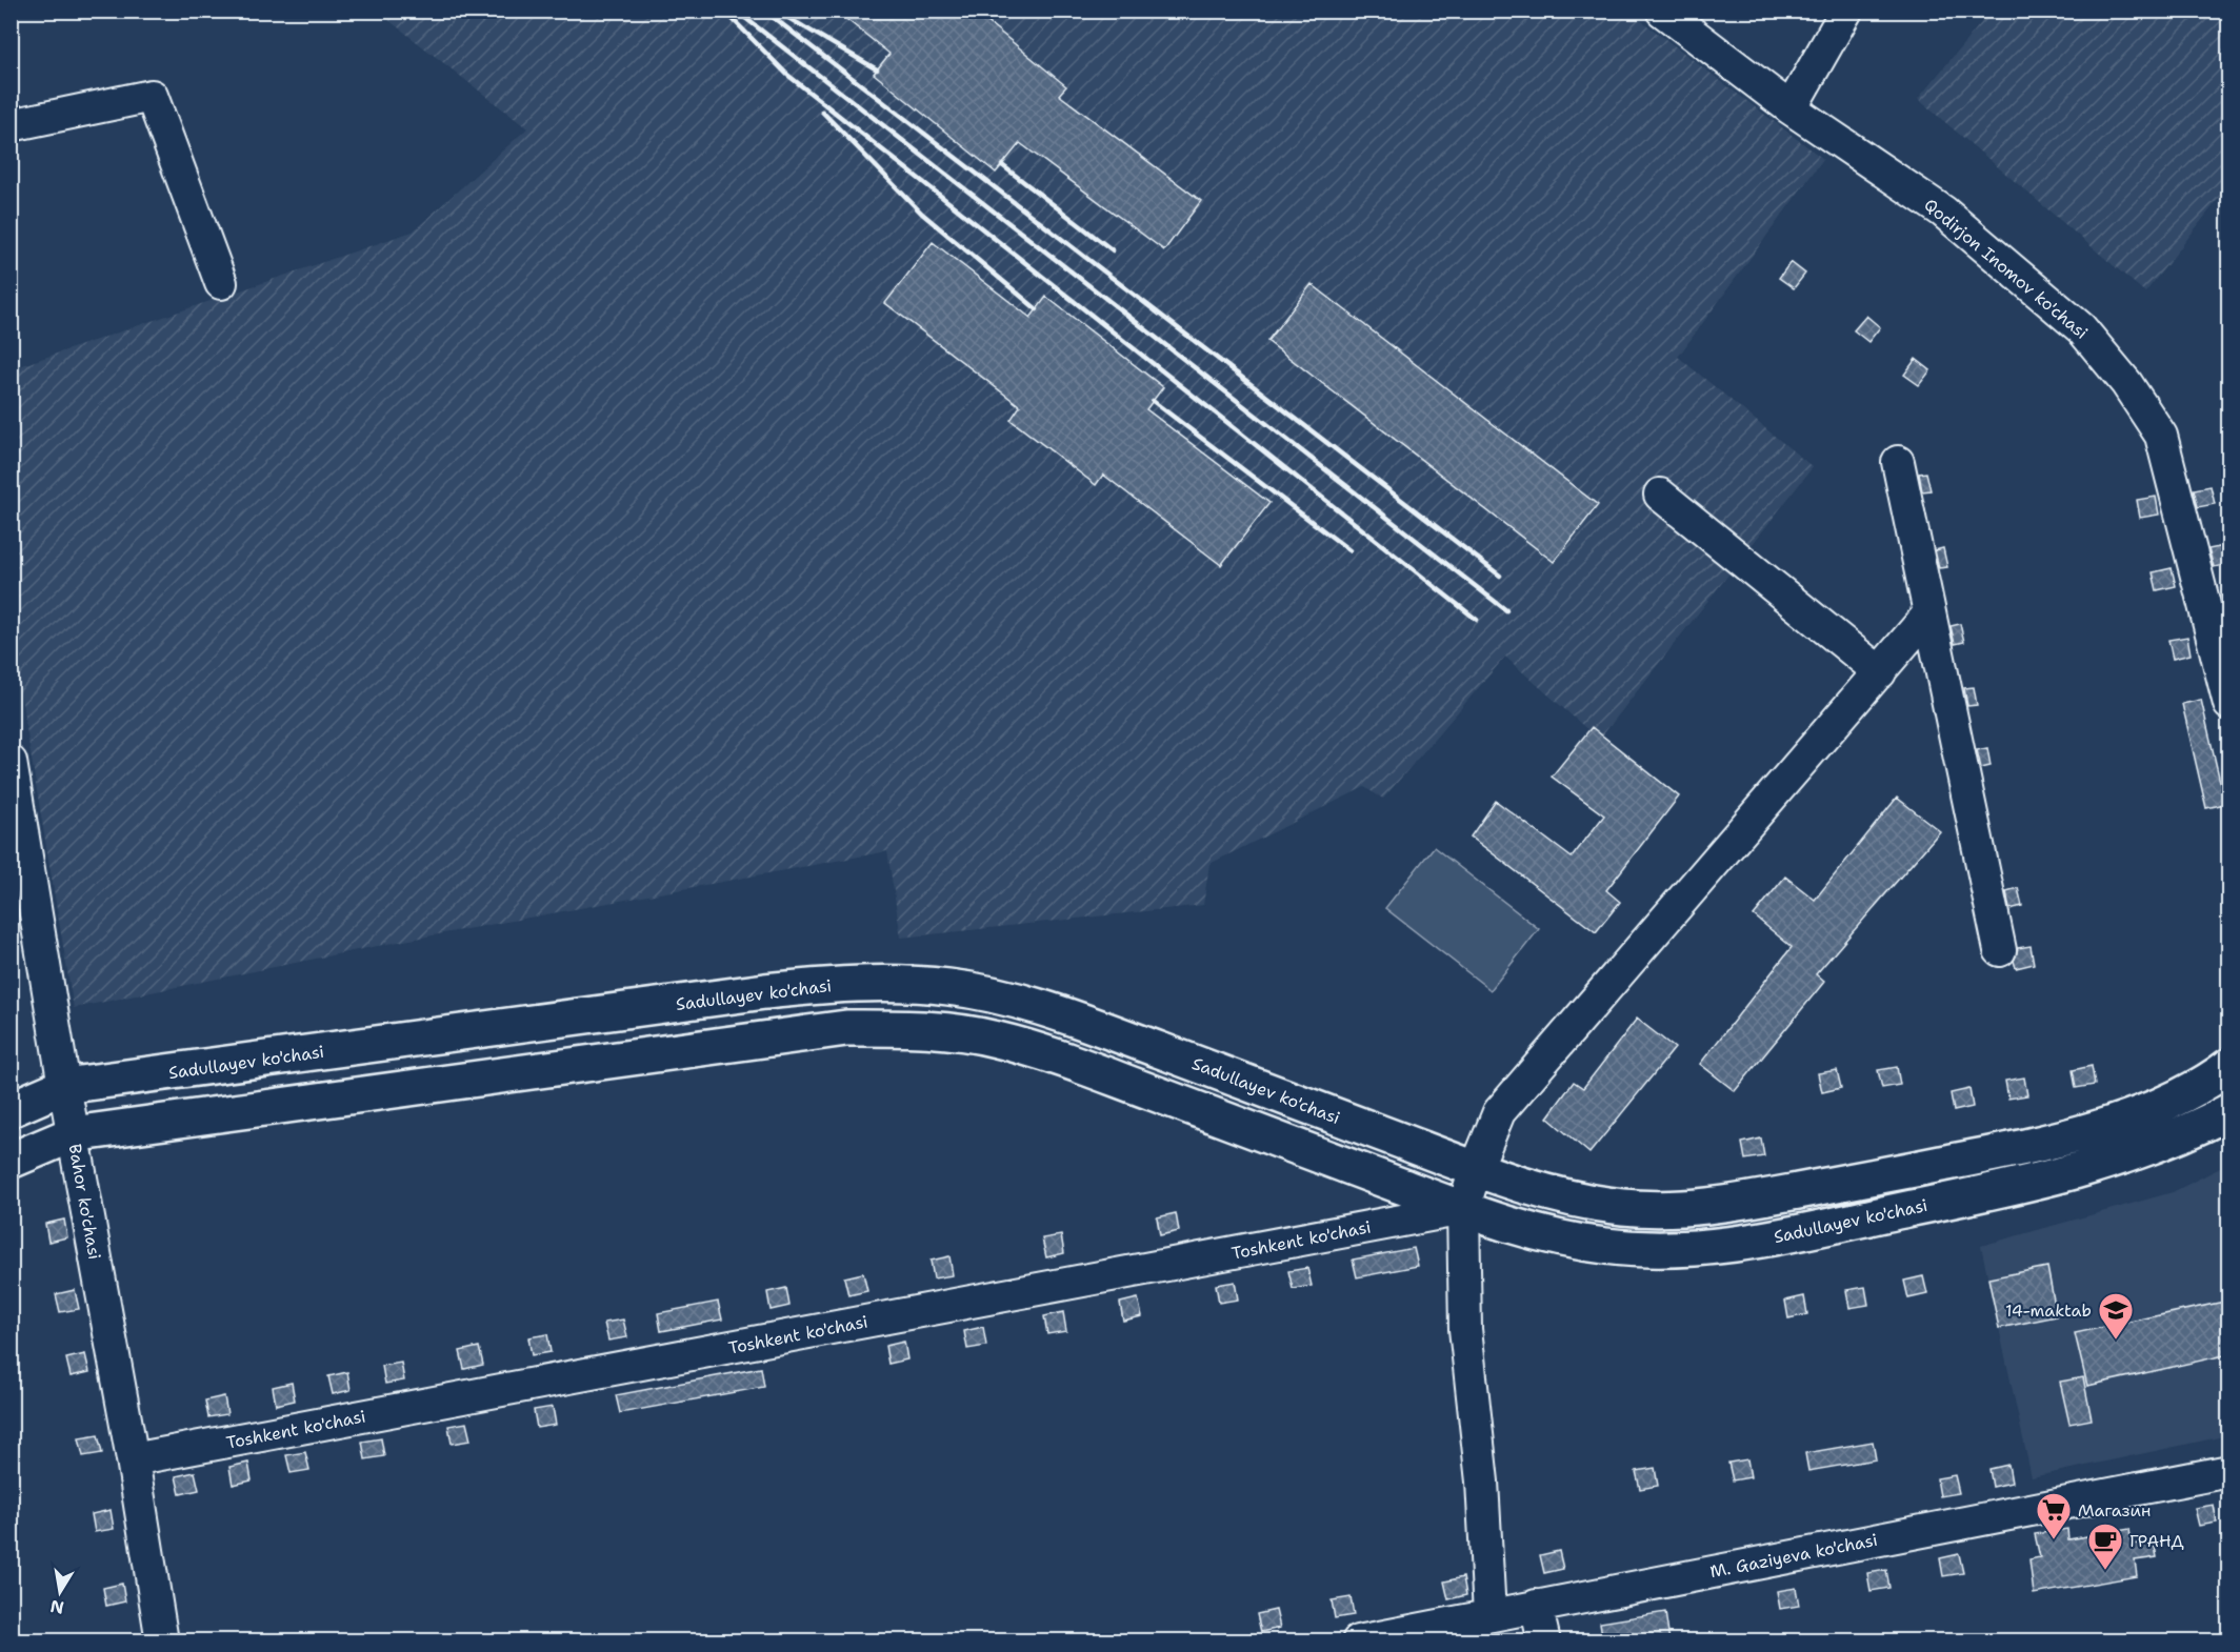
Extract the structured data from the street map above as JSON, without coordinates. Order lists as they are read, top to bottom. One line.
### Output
{"streets":{"main road":["Sadullayev ko'chasi"],"street":["Qodirjon Inomov ko'chasi","Bahor ko'chasi","Toshkent ko'chasi","M. Gaziyeva ko'chasi"]},"crossings":[["Sadullayev ko'chasi","Bahor ko'chasi"],["Sadullayev ko'chasi","Toshkent ko'chasi"],["Bahor ko'chasi","Toshkent ko'chasi"]],"places":{"school or university":["14-maktab"],"supermarket":["Магазин"],"cafe":["ГРАНД"]},"north":"bottom"}
